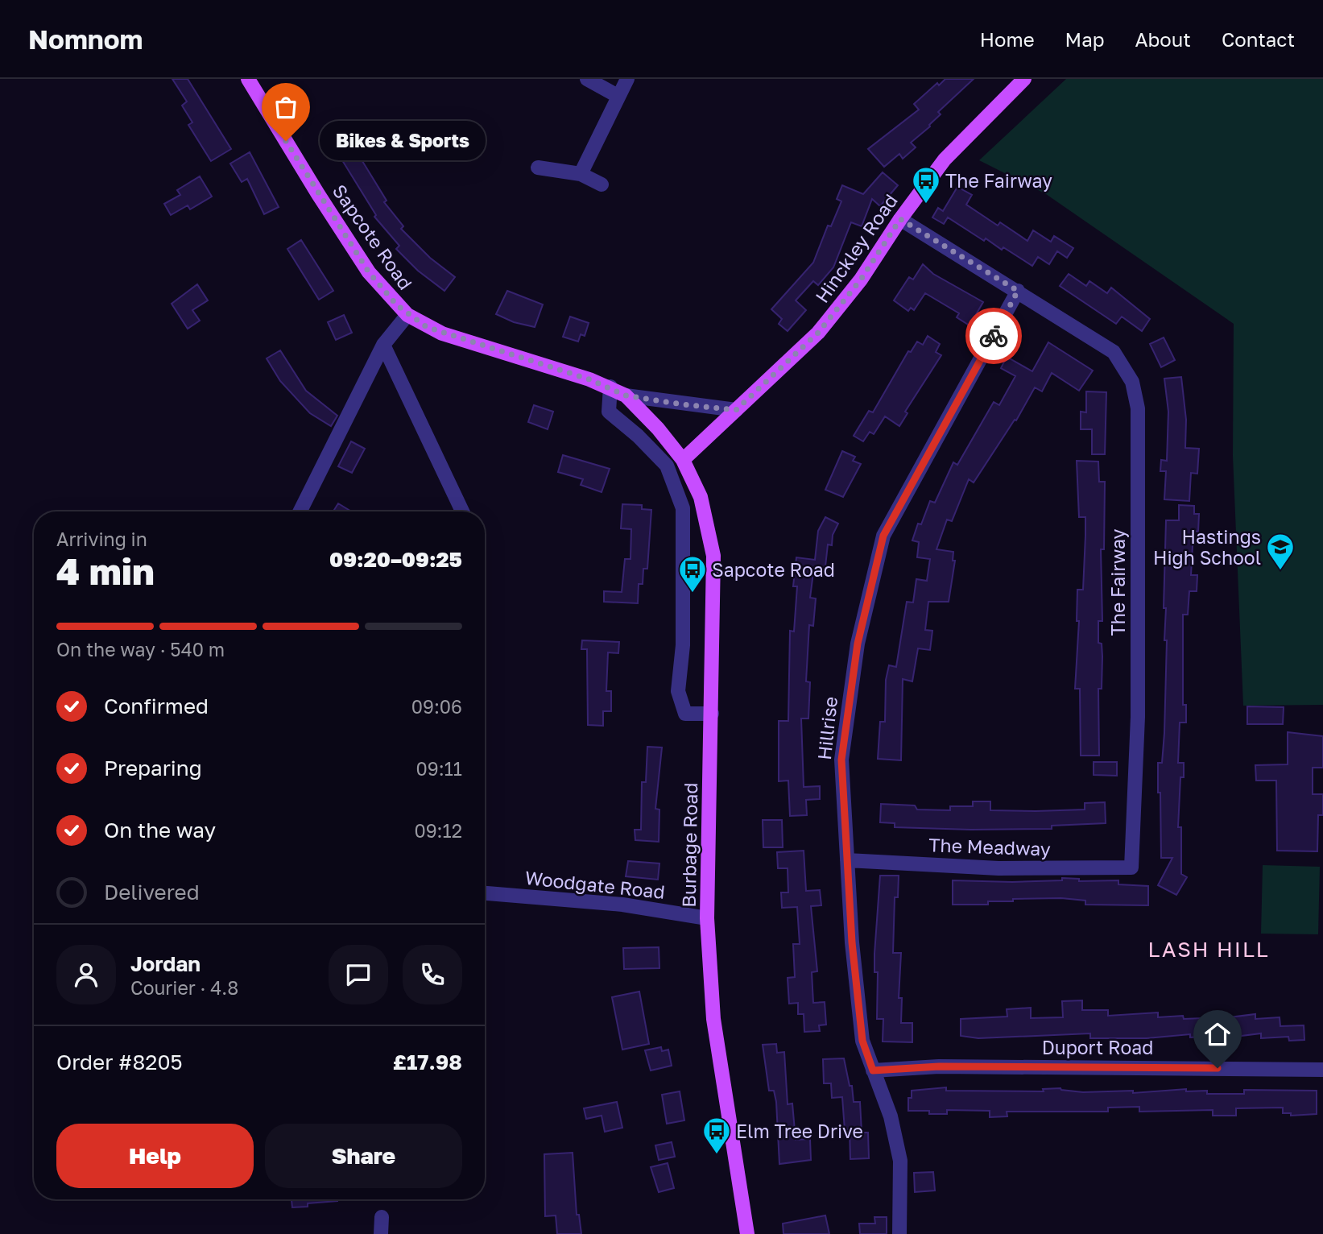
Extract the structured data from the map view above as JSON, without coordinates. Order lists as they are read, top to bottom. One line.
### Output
{"streets":{"main road":["Sapcote Road","Hinckley Road","Burbage Road"],"street":["The Fairway","Hillrise","The Meadway","Woodgate Road","Duport Road"]},"crossings":[["Sapcote Road","Hinckley Road"],["Sapcote Road","Burbage Road"],["Hinckley Road","The Fairway"],["Hinckley Road","Burbage Road"],["The Fairway","Hillrise"],["The Fairway","The Meadway"],["Hillrise","The Meadway"],["Hillrise","Duport Road"],["Burbage Road","Woodgate Road"]],"districts":["LASH HILL"],"places":{"other":["Bikes & Sports"],"bus stop":["The Fairway","Sapcote Road","Elm Tree Drive"],"school or university":["Hastings High School"]},"page":{"header":"Nomnom","nav":["Home","Map","About","Contact"],"bubble":"Bikes & Sports","heading":["4 min","Arriving in","09:20–09:25"],"panel":["Jordan","Courier · 4.8","Order #8205","£17.98"],"bar":"On the way · 540 m","list":[["Confirmed","09:06"],["Preparing","09:11"],["On the way","09:12"],"Delivered"],"buttons":["Help","Share"]}}
